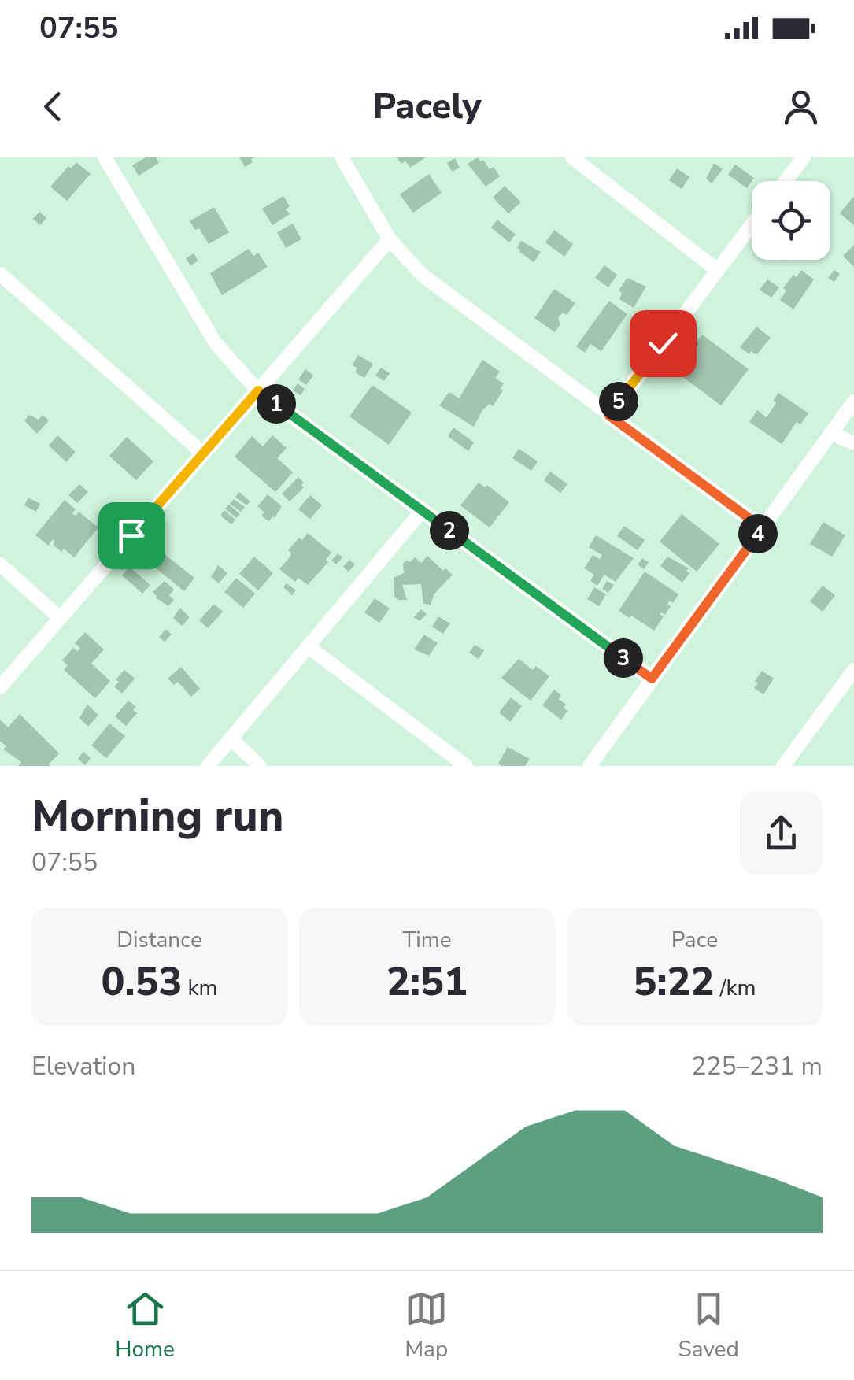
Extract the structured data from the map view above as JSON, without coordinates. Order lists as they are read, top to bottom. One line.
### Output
{"page":{"status":"07:55","header":"Pacely","pins":["5","1","2","4","3"],"heading":["Morning run","07:55"],"stats":[["Distance","0.53 km"],["Time","2:51"],["Pace","5:22 /km"]],"chart":["Elevation","225–231 m"],"tabs":["Home","Map","Saved"]}}
